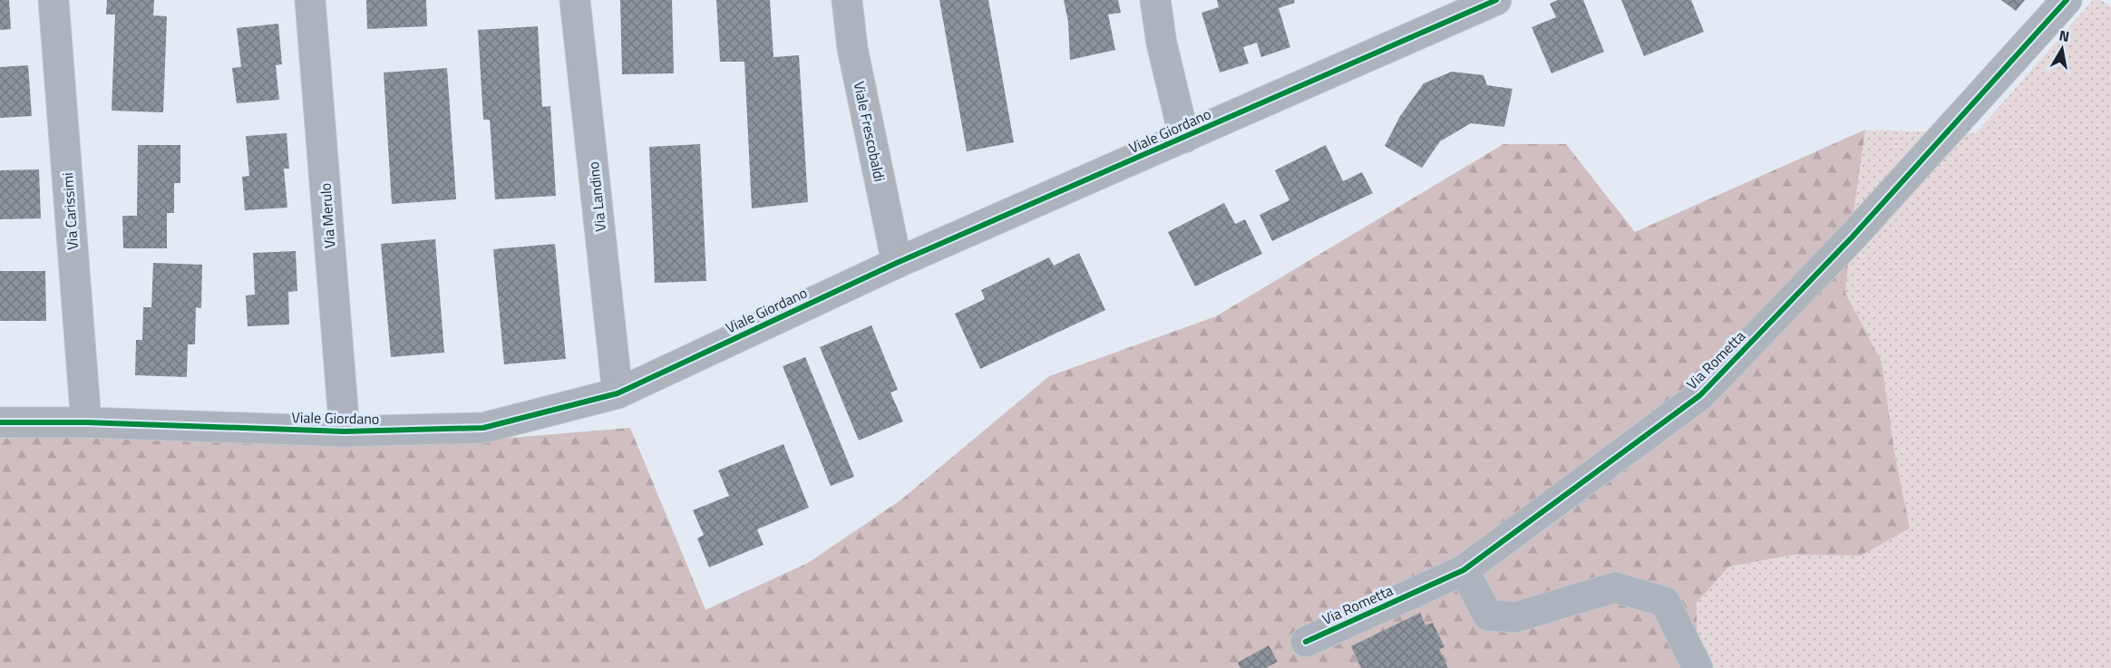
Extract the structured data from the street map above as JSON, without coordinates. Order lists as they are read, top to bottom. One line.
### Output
{"streets":{"street":["Viale Giordano","Viale Frescobaldi","Via Landino","Via Carissimi","Via Merulo","Via Rometta"]},"crossings":[["Viale Giordano","Viale Frescobaldi"],["Viale Giordano","Via Landino"],["Viale Giordano","Via Carissimi"],["Viale Giordano","Via Merulo"]],"north":"top"}
